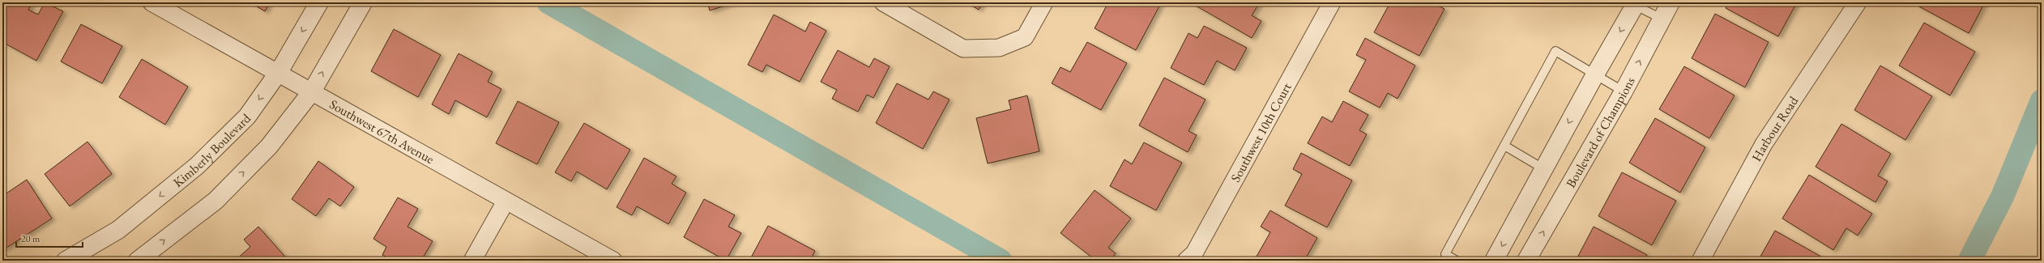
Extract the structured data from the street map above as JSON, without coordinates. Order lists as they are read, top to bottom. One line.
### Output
{"streets":{"street":["Harbour Road","Southwest 67th Avenue","Southwest 10th Court","Boulevard of Champions","Kimberly Boulevard"]},"crossings":[["Southwest 67th Avenue","Kimberly Boulevard"]],"scale_bar":"20 m"}
